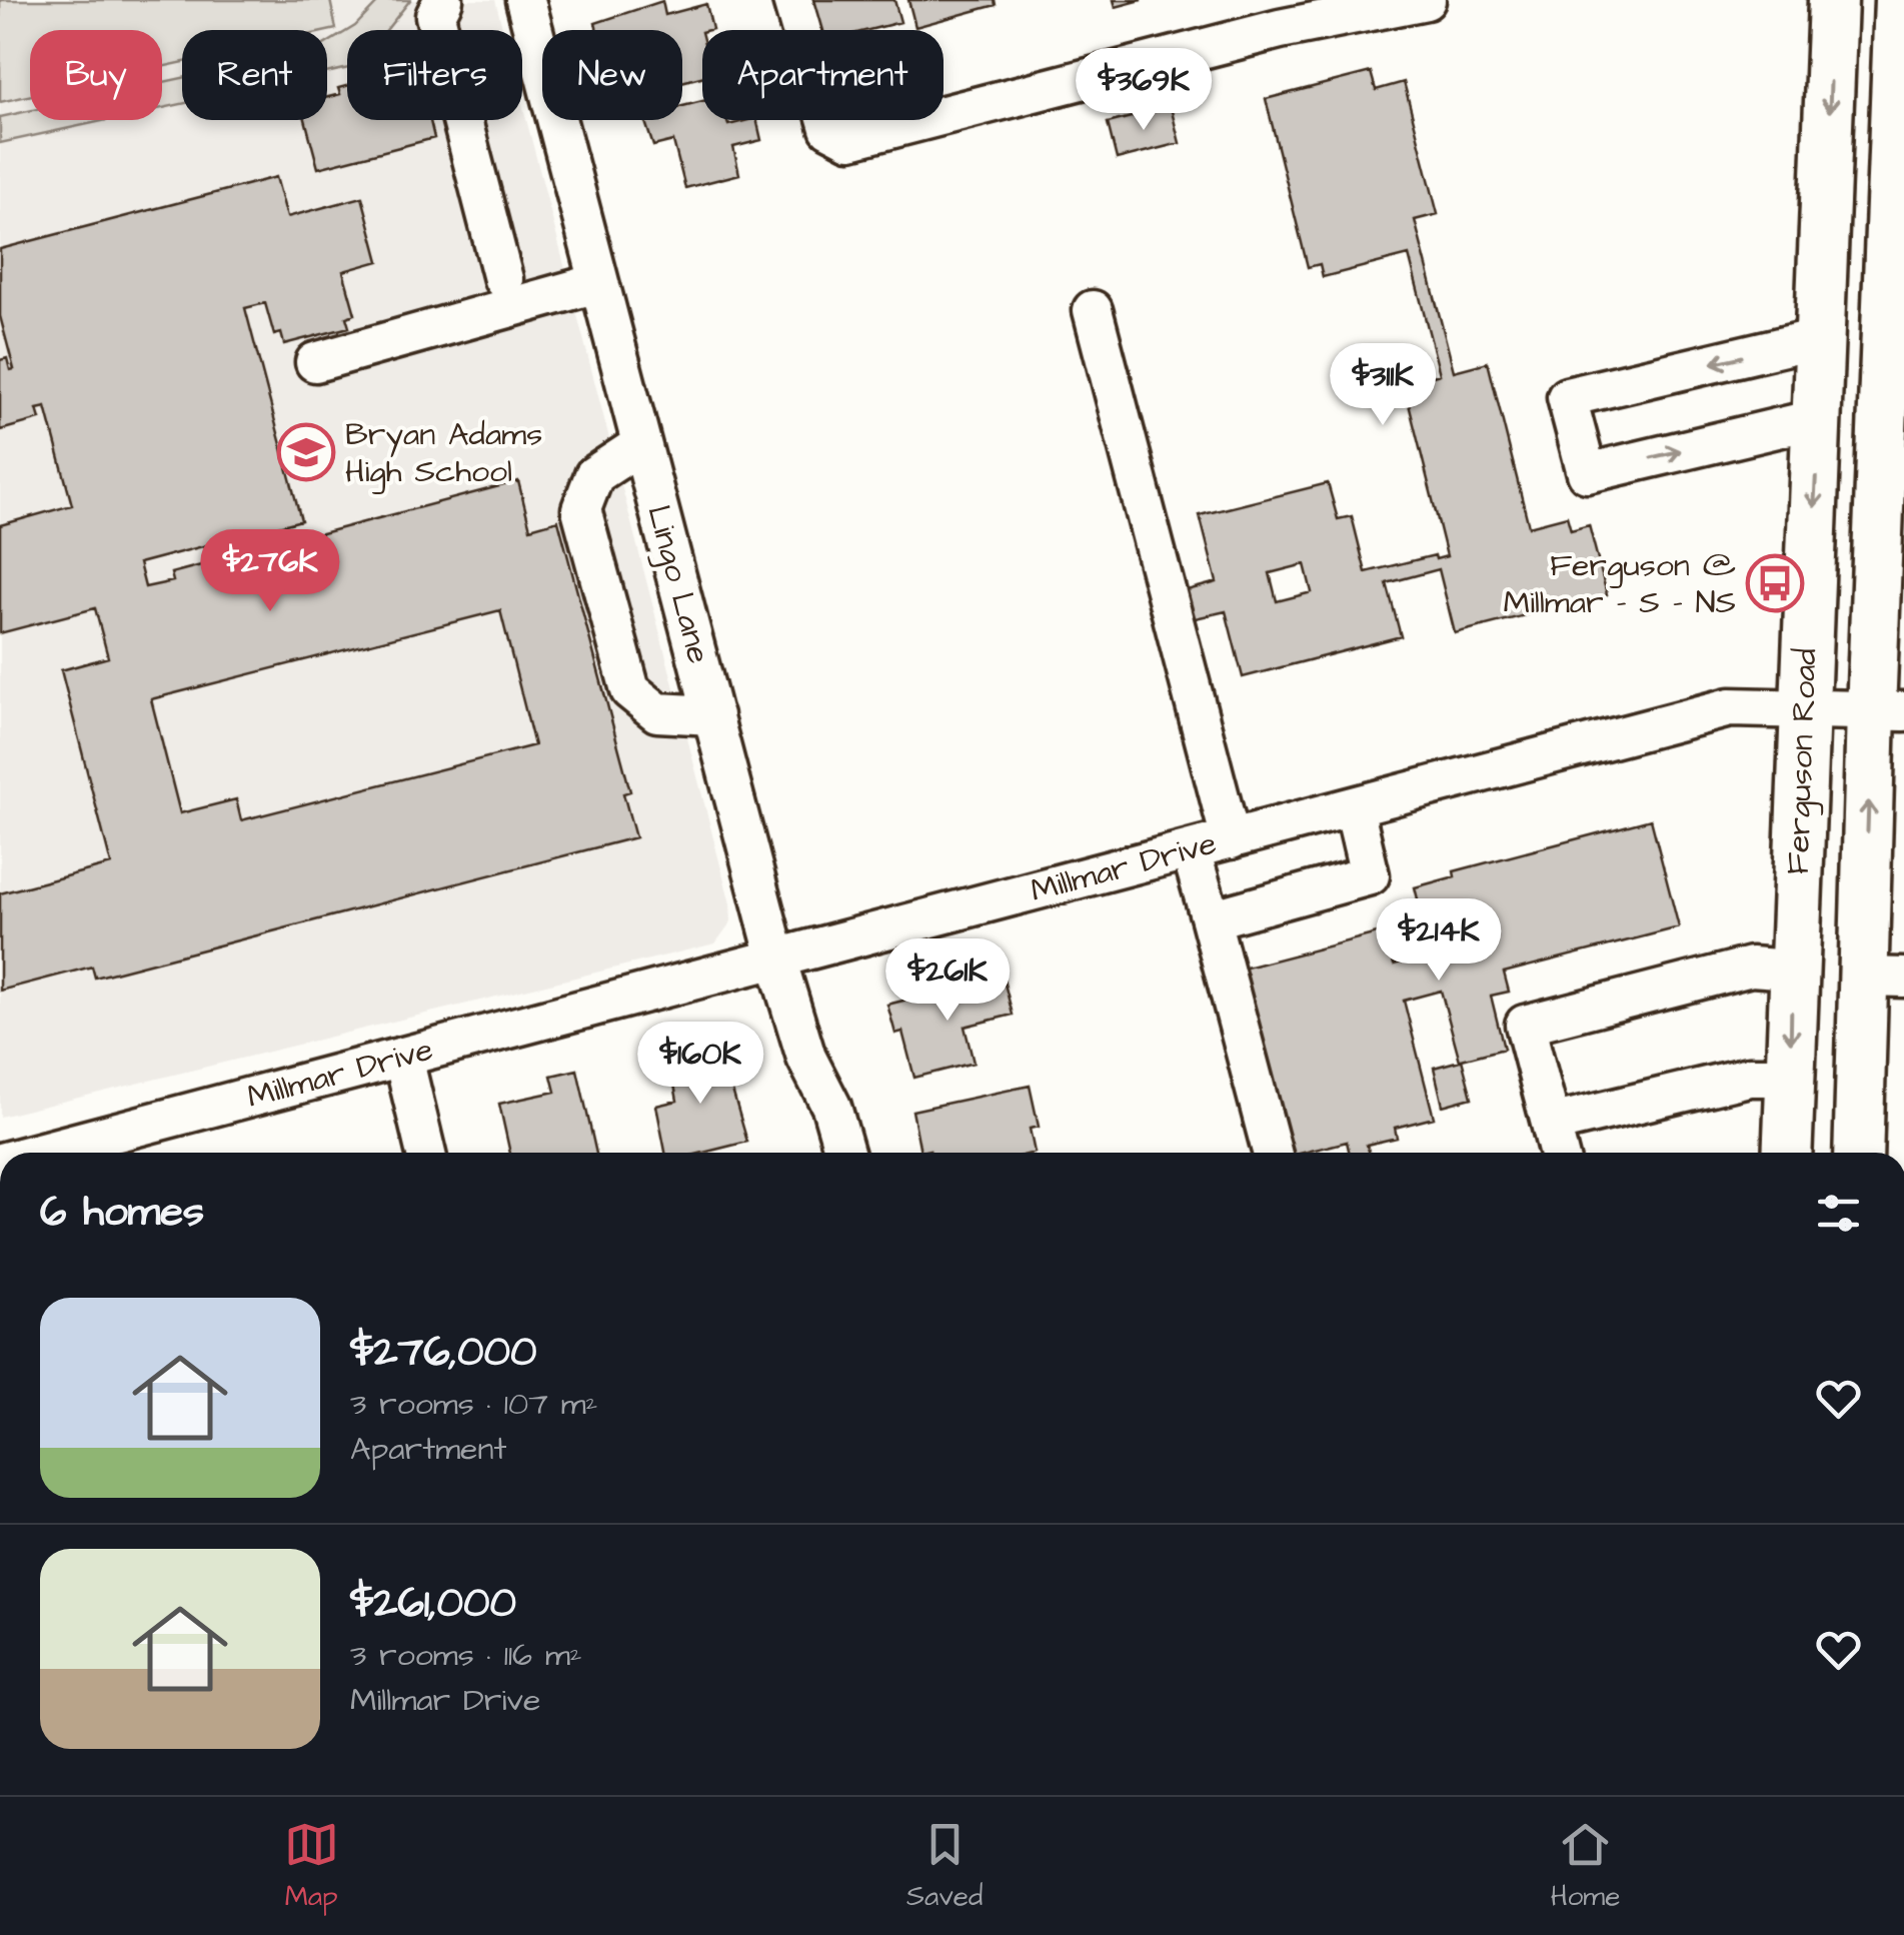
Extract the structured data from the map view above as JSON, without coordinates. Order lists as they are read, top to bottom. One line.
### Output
{"streets":{"main road":["Ferguson Road"],"street":["Lingo Lane","Millmar Drive"]},"crossings":[["Lingo Lane","Millmar Drive"],["Ferguson Road","Millmar Drive"]],"places":{"school or university":["Bryan Adams High School"],"bus stop":["Ferguson @ Millmar - S - NS"]},"page":{"chip":["Buy","Rent","Filters","New","Apartment"],"price":["$369K","$311K","$276K","$214K","$261K","$160K"],"heading":"6 homes","list":[{"name":"$276,000","note":"3 rooms · 107 m² · Apartment"},{"name":"$261,000","note":"3 rooms · 116 m² · Millmar Drive"}],"tabs":["Map","Saved","Home"]}}
